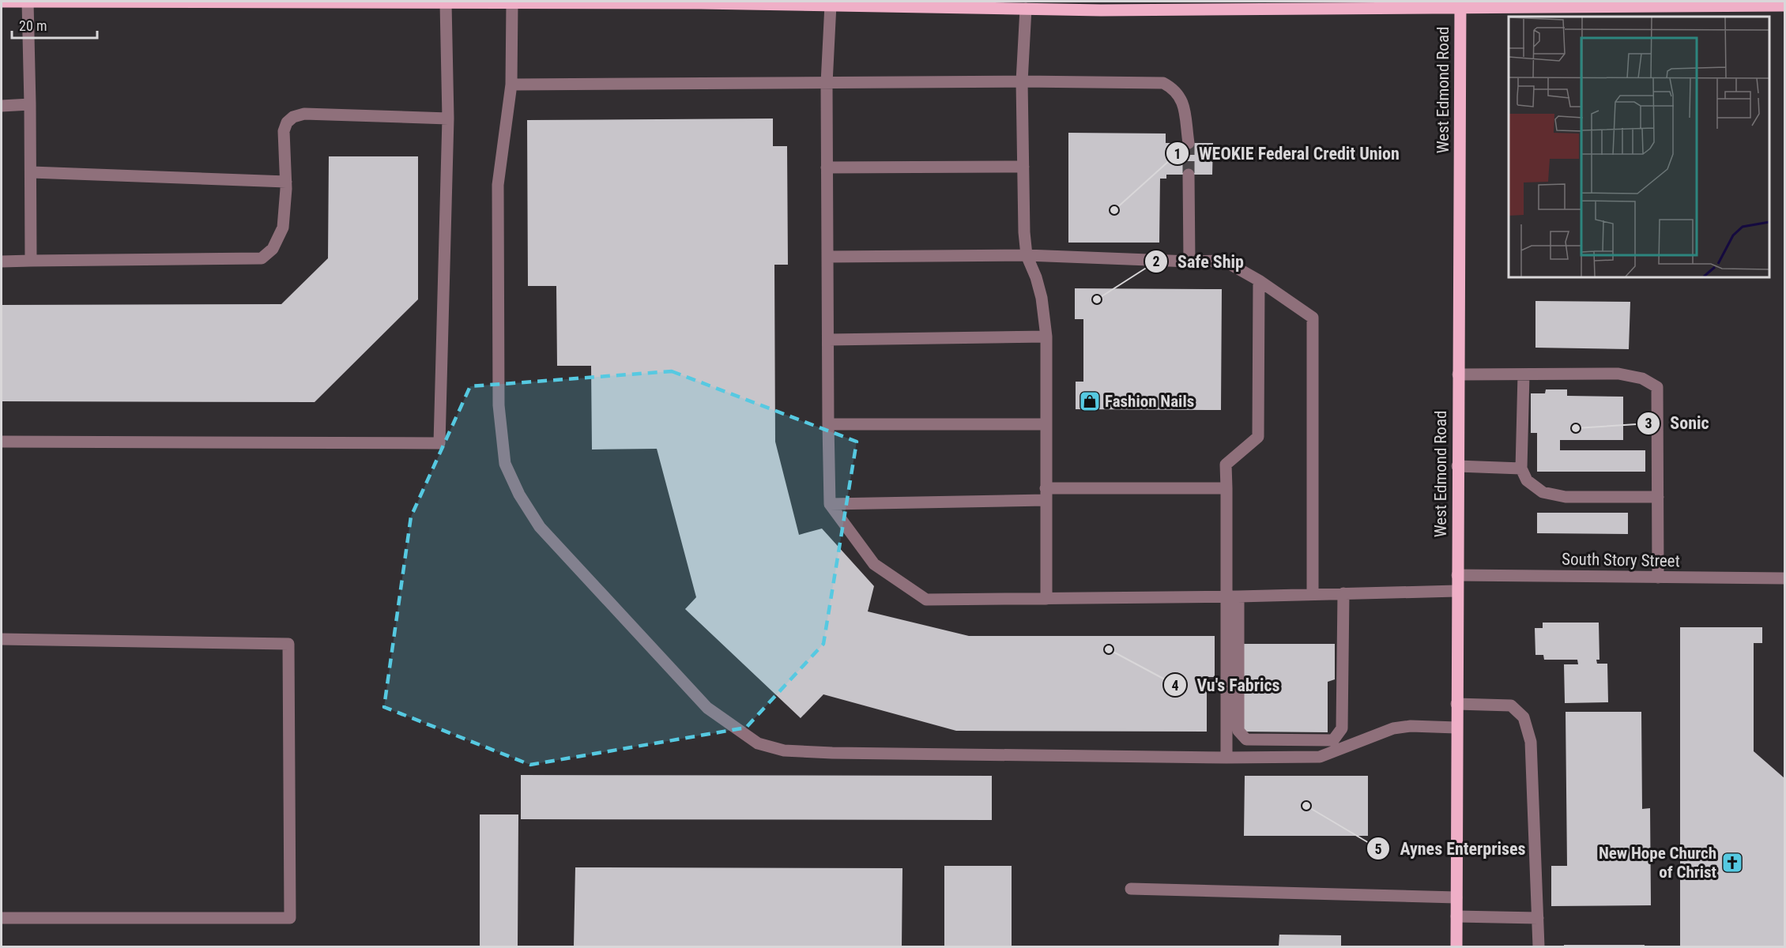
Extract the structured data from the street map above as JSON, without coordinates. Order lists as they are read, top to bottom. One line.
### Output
{"streets":{"main road":["West Edmond Road"],"street":["South Story Street"]},"crossings":[["West Edmond Road","South Story Street"]],"places":{"other":["WEOKIE Federal Credit Union","Safe Ship","Sonic","Vu's Fabrics","Aynes Enterprises"],"shop":["Fashion Nails"],"church":["New Hope Church of Christ"]},"scale_bar":"20 m"}
